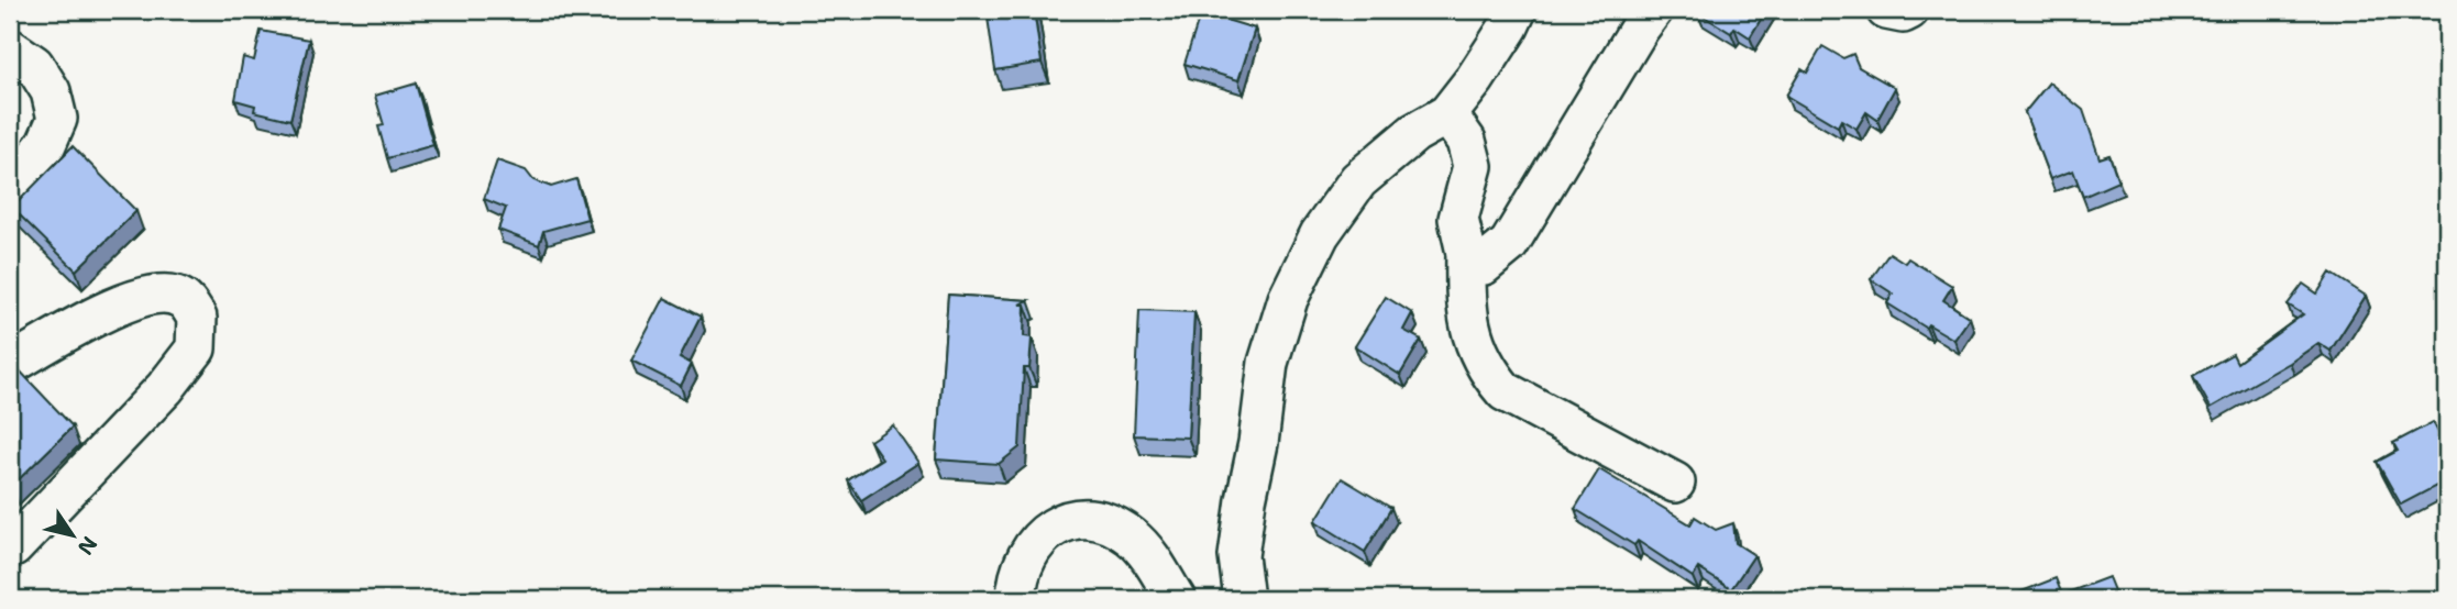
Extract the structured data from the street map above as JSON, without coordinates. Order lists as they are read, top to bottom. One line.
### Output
{"north":"bottom right"}
